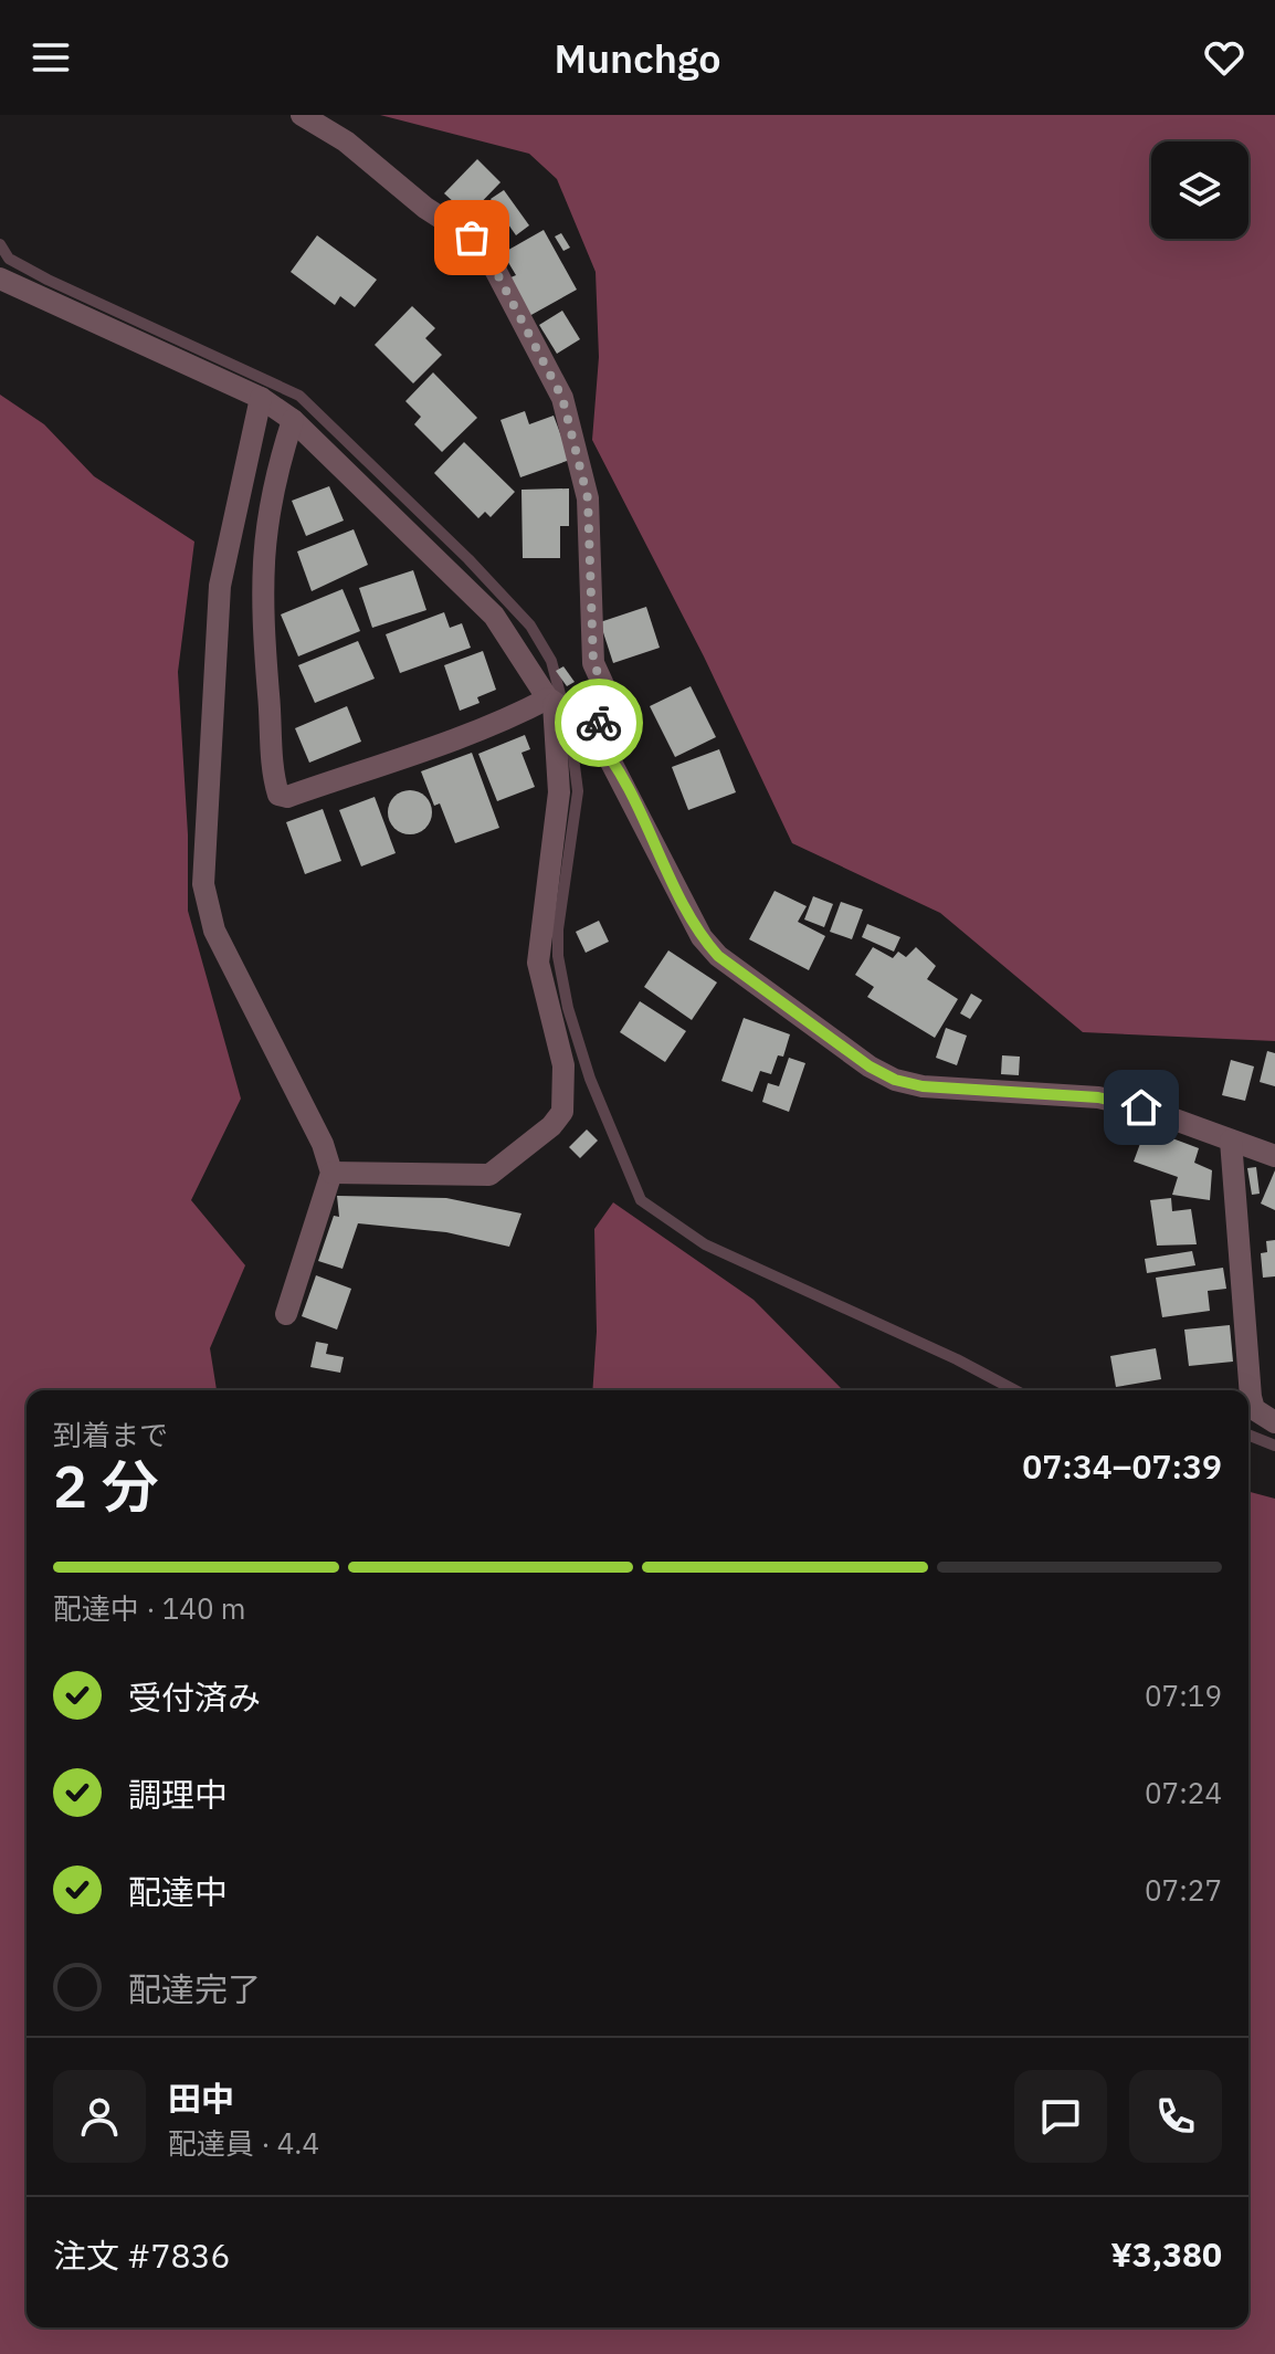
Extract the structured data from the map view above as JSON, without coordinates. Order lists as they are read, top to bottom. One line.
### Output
{"page":{"header":"Munchgo","heading":["2 分","到着まで","07:34–07:39"],"panel":["田中","配達員 · 4.4","注文 #7836","¥3,380"],"bar":"配達中 · 140 m","list":[["受付済み","07:19"],["調理中","07:24"],["配達中","07:27"],"配達完了"]}}
